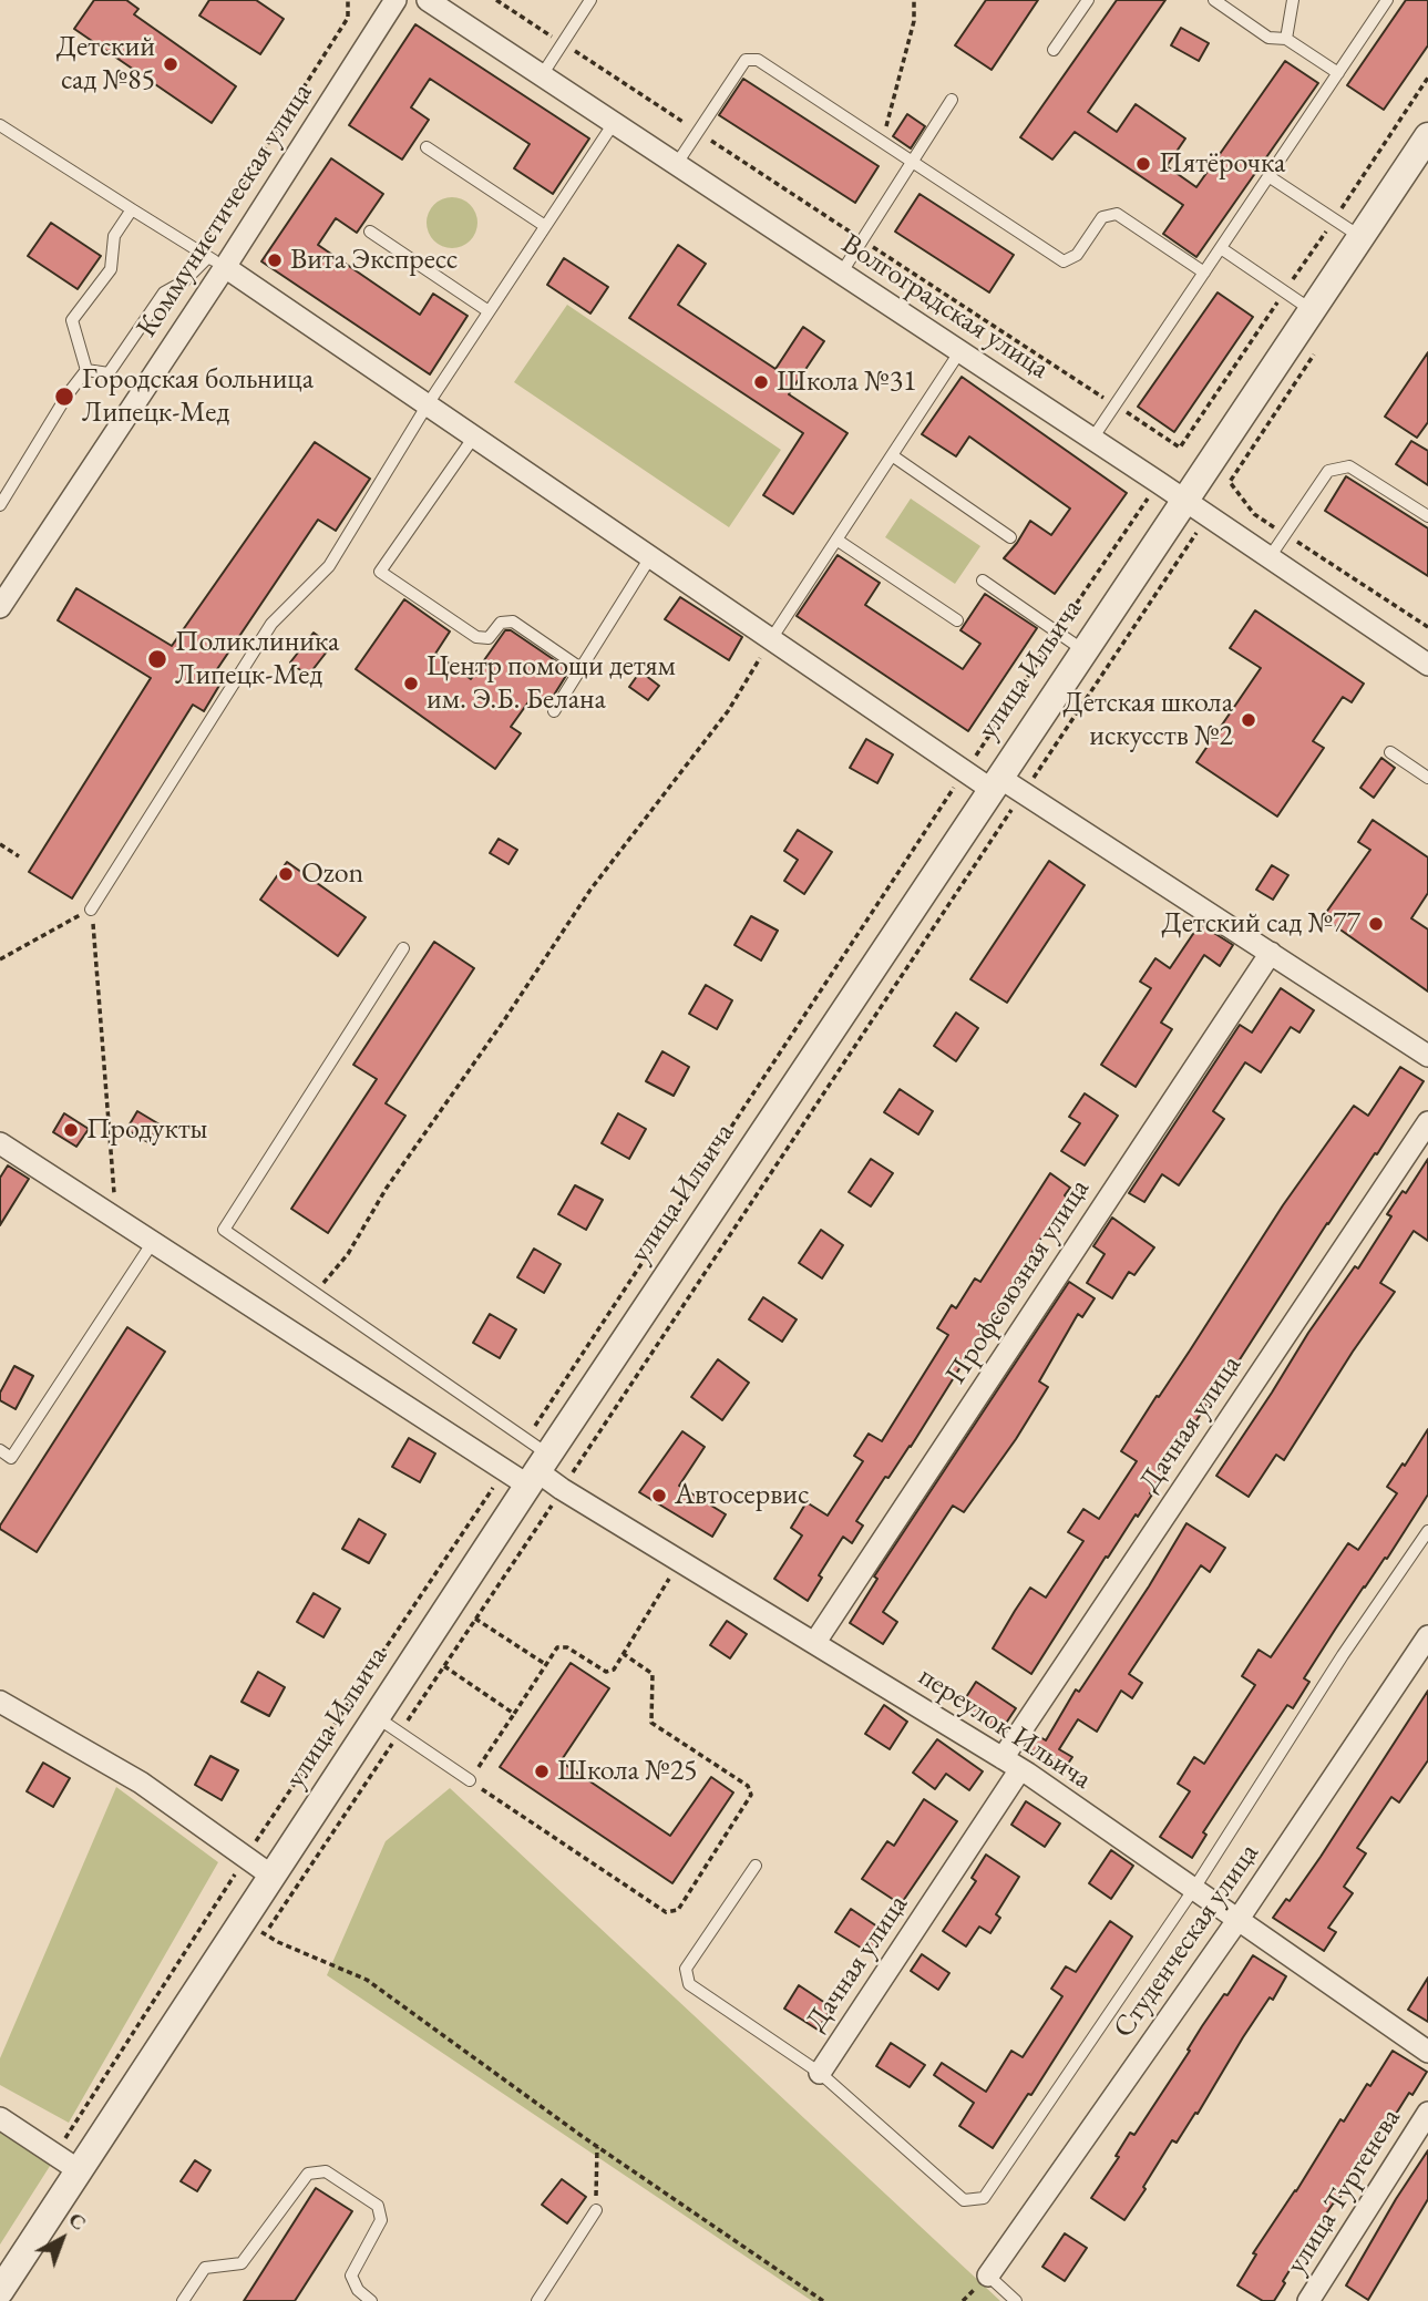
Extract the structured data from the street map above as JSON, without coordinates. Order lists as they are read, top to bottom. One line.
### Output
{"streets":{"street":["Коммунистическая улица","Волгоградская улица","улица Ильича","Профсоюзная улица","Дачная улица","переулок Ильича","Студенческая улица","улица Тургенева"]},"crossings":[["Волгоградская улица","улица Ильича"],["улица Ильича","переулок Ильича"],["Профсоюзная улица","переулок Ильича"],["Дачная улица","переулок Ильича"],["переулок Ильича","Студенческая улица"]],"places":["Детский сад №85","Пятёрочка","Вита Экспресс","Школа №31","Городская больница Липецк-Мед","Поликлиника Липецк-Мед","Центр помощи детям им. Э.Б. Белана","Детская школа искусств №2","Ozon","Детский сад №77","Продукты","Автосервис","Школа №25"],"north":"top right"}
